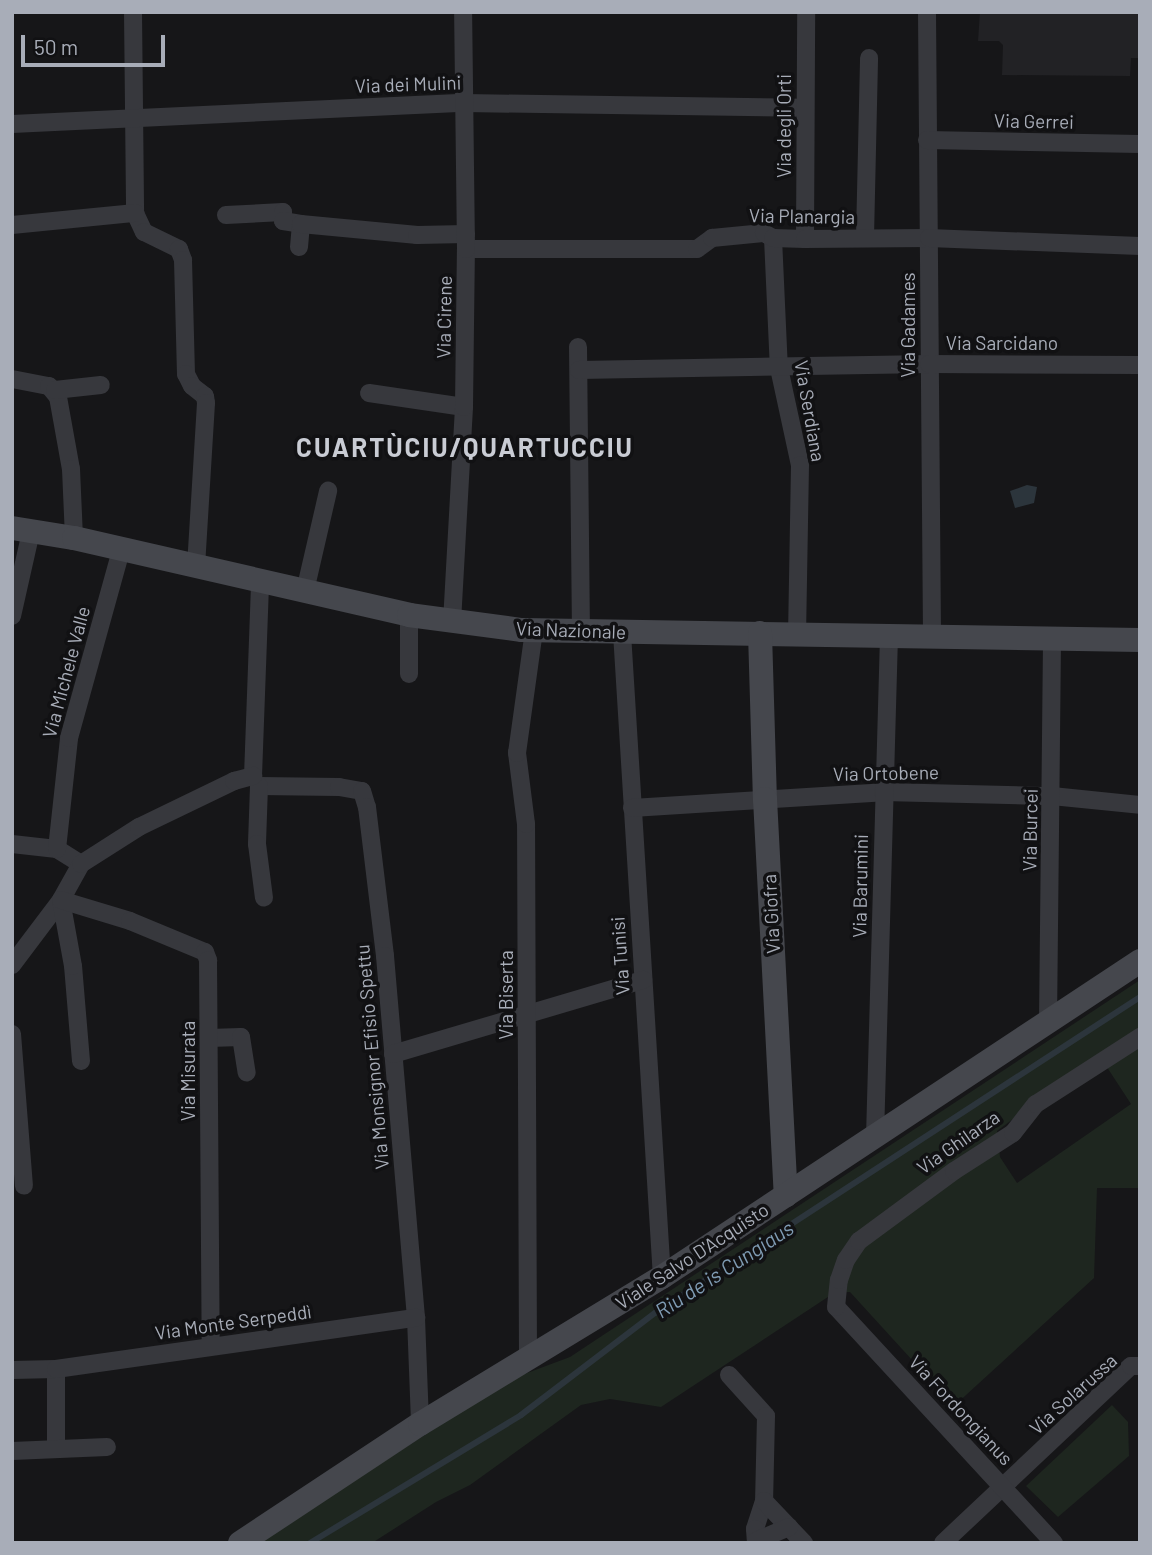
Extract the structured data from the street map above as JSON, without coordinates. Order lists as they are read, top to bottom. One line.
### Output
{"streets":{"street":["Via dei Mulini","Via Gerrei","Via degli Orti","Via Planargia","Via Cirene","Via Gadames","Via Sarcidano","Via Serdiana","Via Nazionale","Via Michele Valle","Via Ortobene","Via Burcei","Via Barumini","Via Giofra","Via Tunisi","Via Biserta","Via Monsignor Efisio Spettu","Via Misurata","Via Ghilarza","Viale Salvo D'Acquisto","Via Monte Serpeddì","Via Solarussa","Via Fordongianus"]},"crossings":[["Via dei Mulini","Via degli Orti"],["Via dei Mulini","Via Cirene"],["Via Gerrei","Via Gadames"],["Via degli Orti","Via Planargia"],["Via Planargia","Via Cirene"],["Via Planargia","Via Gadames"],["Via Planargia","Via Serdiana"],["Via Cirene","Via Nazionale"],["Via Gadames","Via Sarcidano"],["Via Gadames","Via Nazionale"],["Via Sarcidano","Via Serdiana"],["Via Serdiana","Via Nazionale"],["Via Nazionale","Via Michele Valle"],["Via Nazionale","Via Burcei"],["Via Nazionale","Via Barumini"],["Via Nazionale","Via Giofra"],["Via Nazionale","Via Tunisi"],["Via Nazionale","Via Biserta"],["Via Ortobene","Via Burcei"],["Via Ortobene","Via Barumini"],["Via Ortobene","Via Giofra"],["Via Ortobene","Via Tunisi"],["Via Burcei","Viale Salvo D'Acquisto"],["Via Barumini","Viale Salvo D'Acquisto"],["Via Giofra","Viale Salvo D'Acquisto"],["Via Tunisi","Viale Salvo D'Acquisto"],["Via Biserta","Viale Salvo D'Acquisto"],["Via Monsignor Efisio Spettu","Viale Salvo D'Acquisto"],["Via Monsignor Efisio Spettu","Via Monte Serpeddì"],["Via Misurata","Via Monte Serpeddì"],["Via Ghilarza","Via Fordongianus"],["Via Solarussa","Via Fordongianus"]],"districts":["CUARTÙCIU/QUARTUCCIU"],"water":["Riu de is Cungiaus"],"scale_bar":"50 m"}
